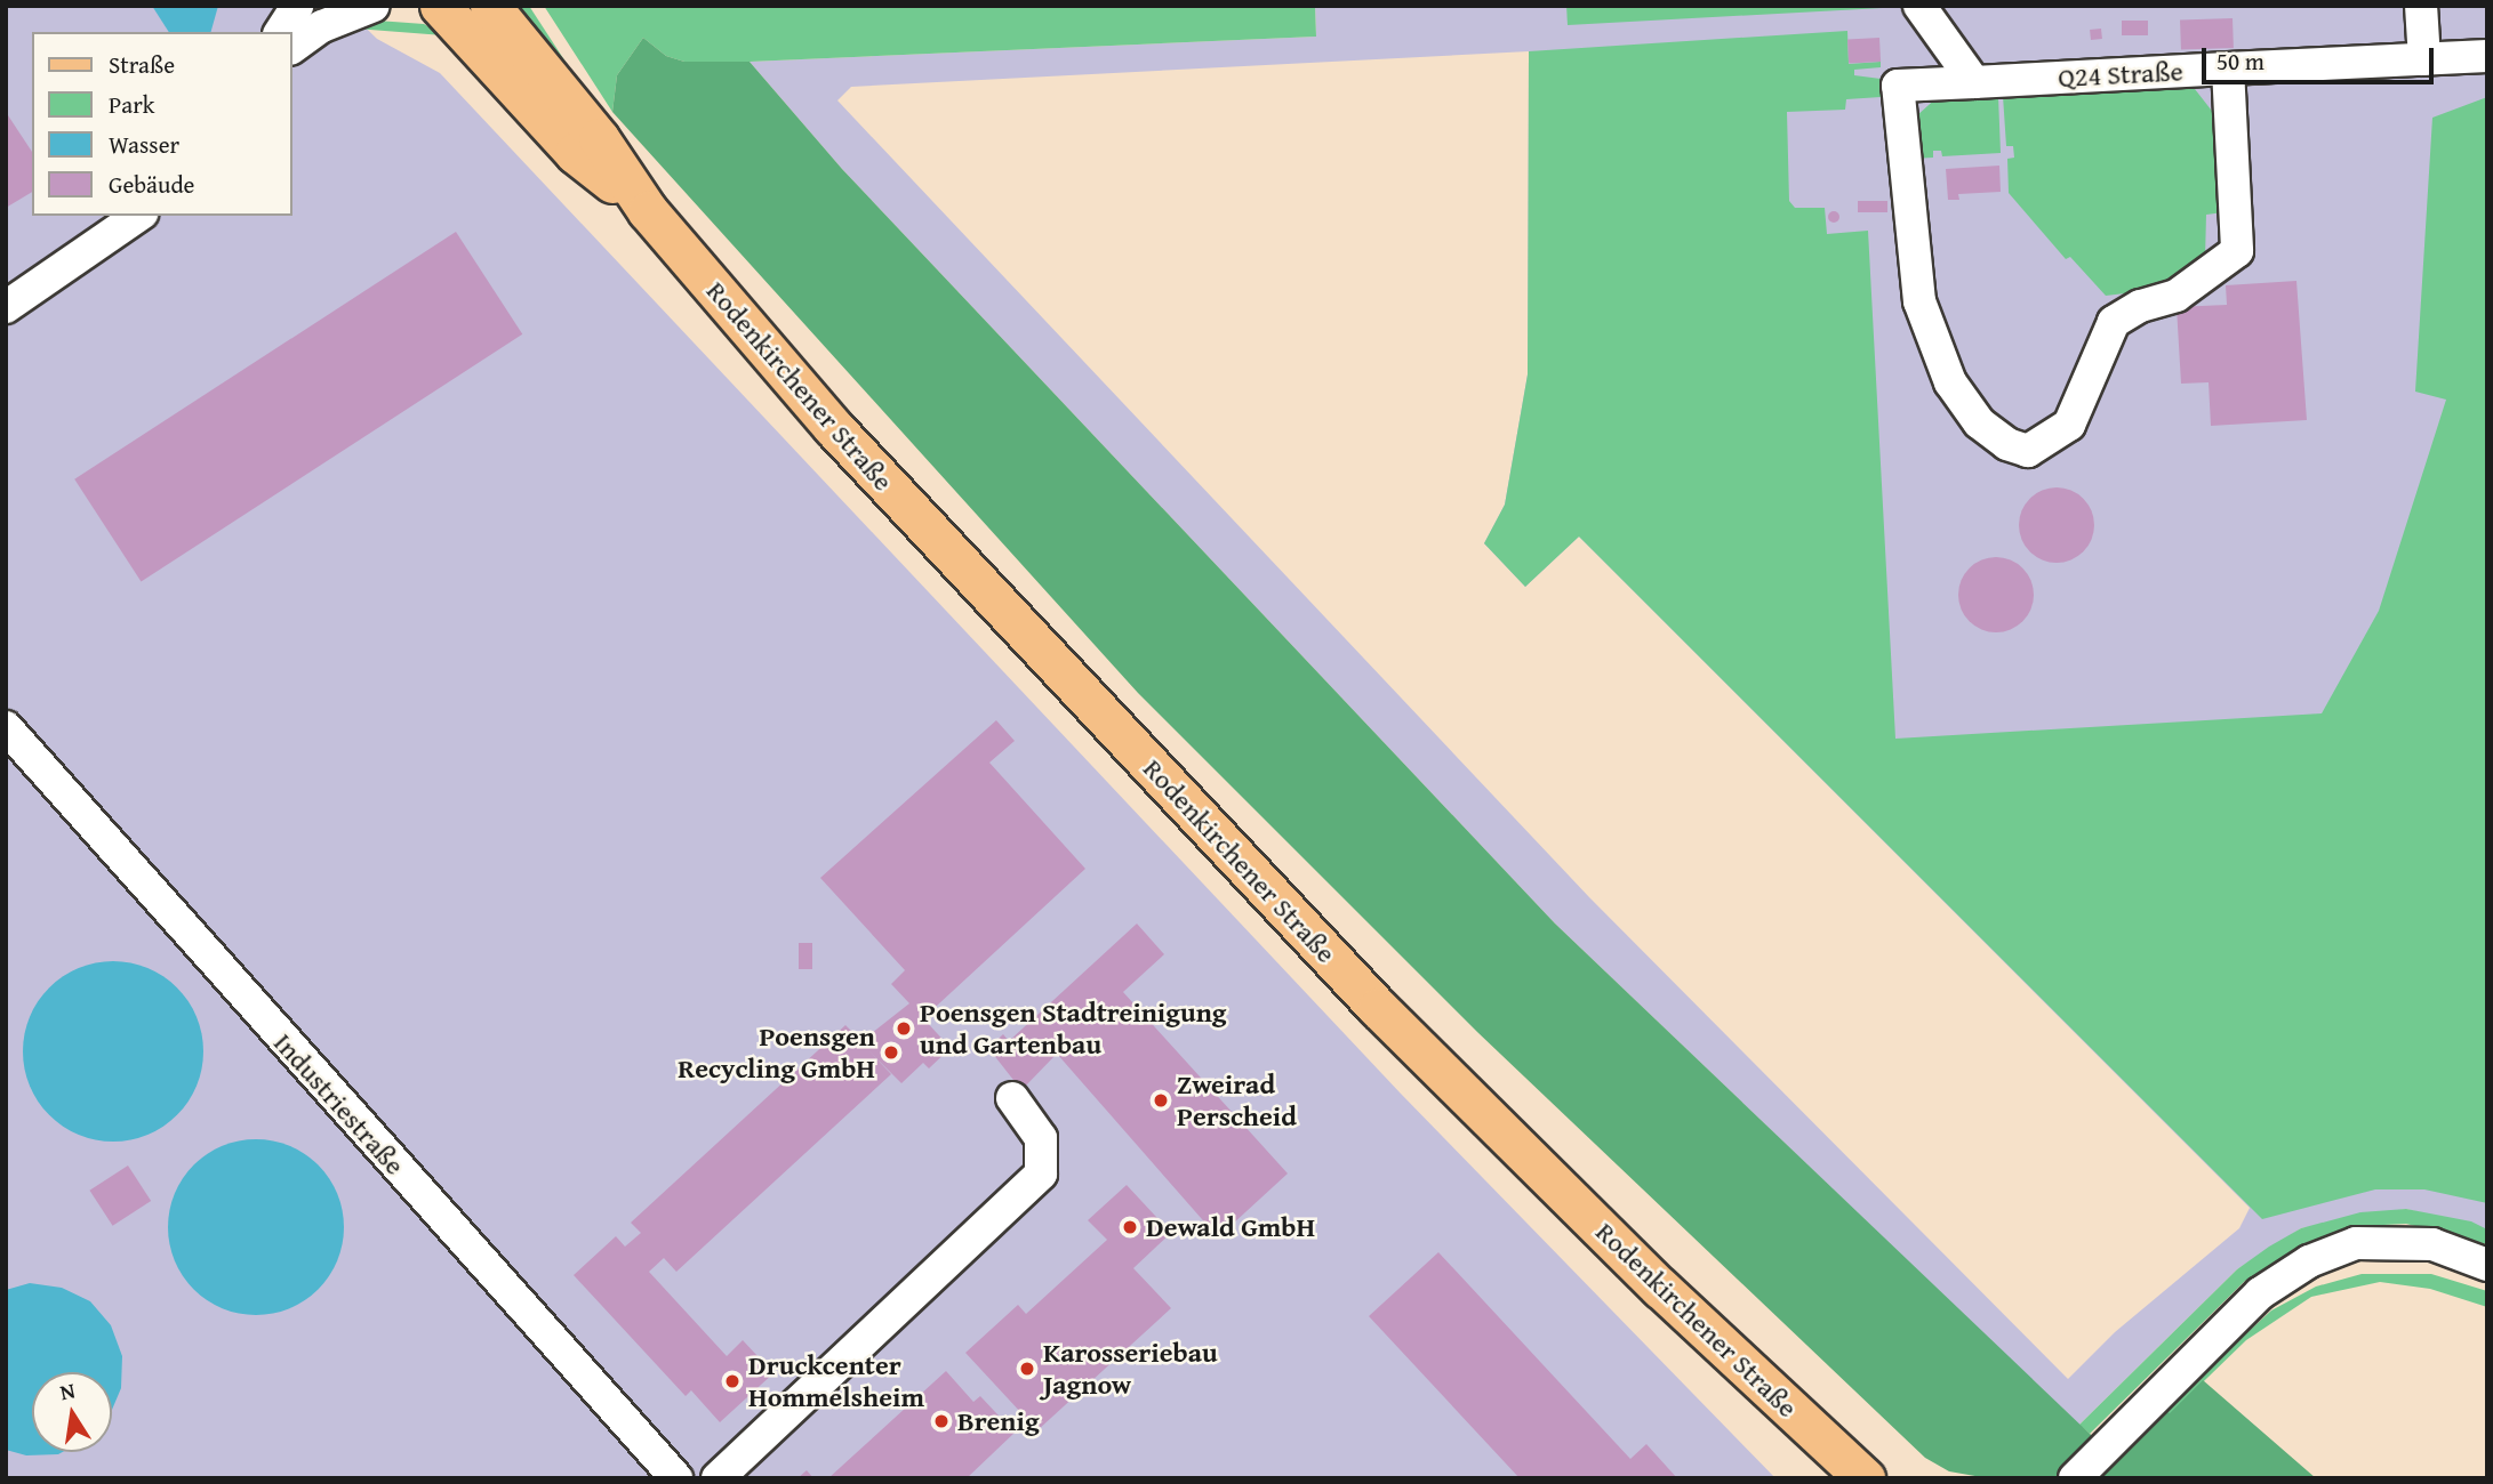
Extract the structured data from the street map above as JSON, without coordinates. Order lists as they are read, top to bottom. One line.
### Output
{"streets":{"main road":["Rodenkirchener Straße"],"street":["Q24 Straße","Industriestraße"]},"places":["Poensgen Stadtreinigung und Gartenbau","Poensgen Recycling GmbH","Zweirad Perscheid","Dewald GmbH","Karosseriebau Jagnow","Druckcenter Hommelsheim","Brenig"],"legend":["Straße","Park","Wasser","Gebäude"],"scale_bar":"50 m","north":"top"}
